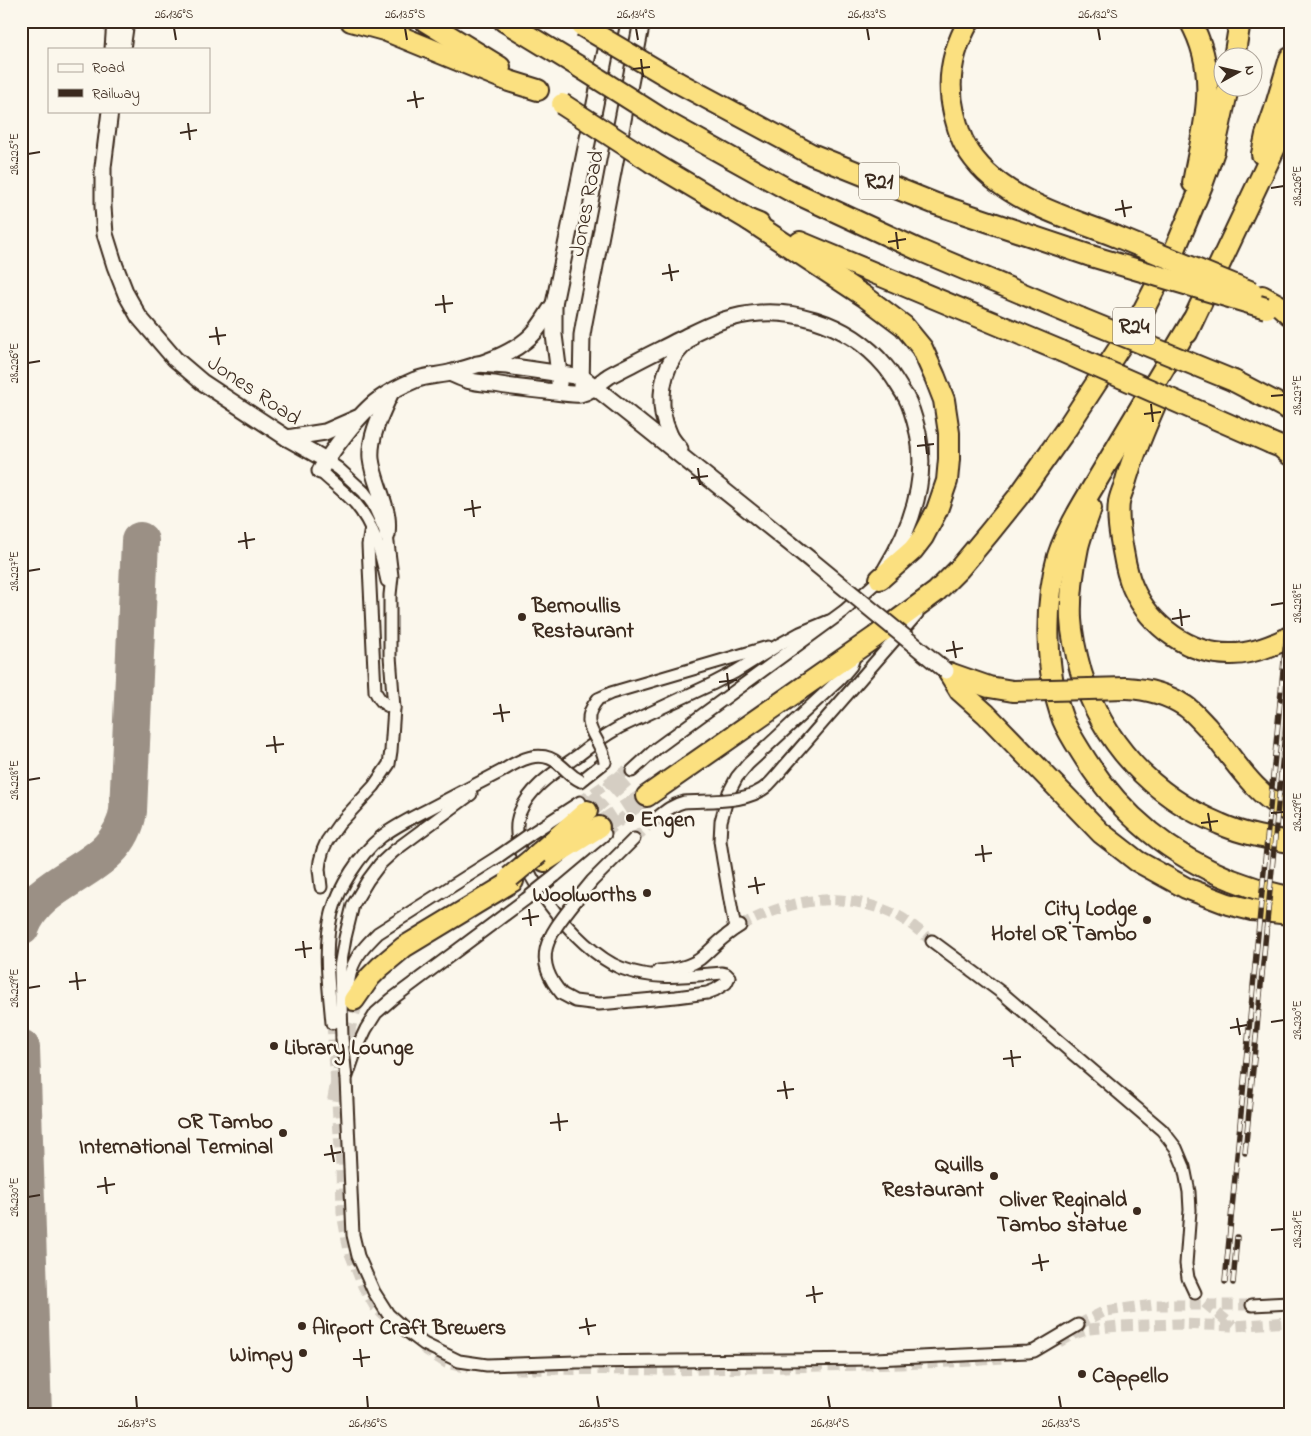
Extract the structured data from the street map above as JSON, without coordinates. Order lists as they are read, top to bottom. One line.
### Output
{"streets":{"highway":["R21","R24"],"street":["Jones Road"]},"places":["Bernoullis Restaurant","Engen","Woolworths","City Lodge Hotel OR Tambo","Library Lounge","OR Tambo International Terminal","Quills Restaurant","Oliver Reginald Tambo statue","Airport Craft Brewers","Wimpy","Cappello"],"legend":["Road","Railway"],"north":"right","coordinates":["26.136°S","26.135°S","26.134°S","26.133°S","26.132°S","28.225°E","28.226°E","28.227°E","28.228°E","28.229°E","28.230°E","28.231°E","26.137°S"]}
